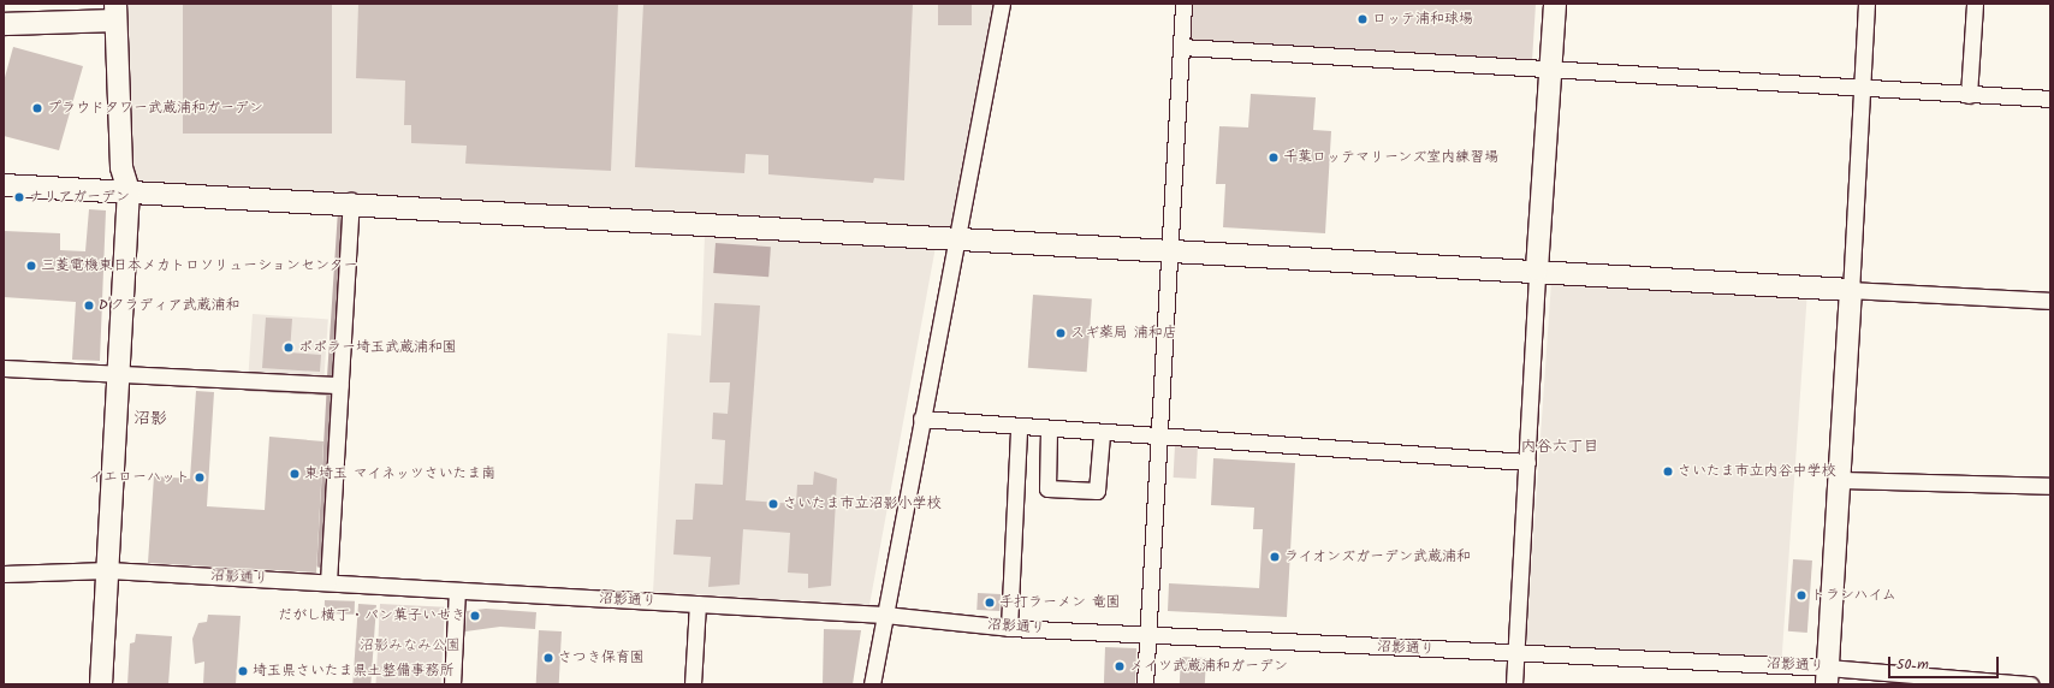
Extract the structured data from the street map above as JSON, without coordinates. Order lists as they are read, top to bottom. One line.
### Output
{"streets":{"street":["沼影通り"]},"districts":["沼影","内谷六丁目"],"parks":["沼影みなみ公園"],"places":["ロッテ浦和球場","プラウドタワー武蔵浦和ガーデン","千葉ロッテマリーンズ室内練習場","ナリアガーデン","三菱電機東日本メカトロソリューションセンター","D'クラディア武蔵浦和","スギ薬局 浦和店","ポポラー埼玉武蔵浦和園","さいたま市立内谷中学校","東埼玉 マイネッツさいたま南","イエローハット","さいたま市立沼影小学校","ライオンズガーデン武蔵浦和","トランハイム","手打ラーメン 竜園","だがし横丁・パン菓子いせき","さつき保育園","メイツ武蔵浦和ガーデン","埼玉県さいたま県土整備事務所"],"scale_bar":"50 m"}
